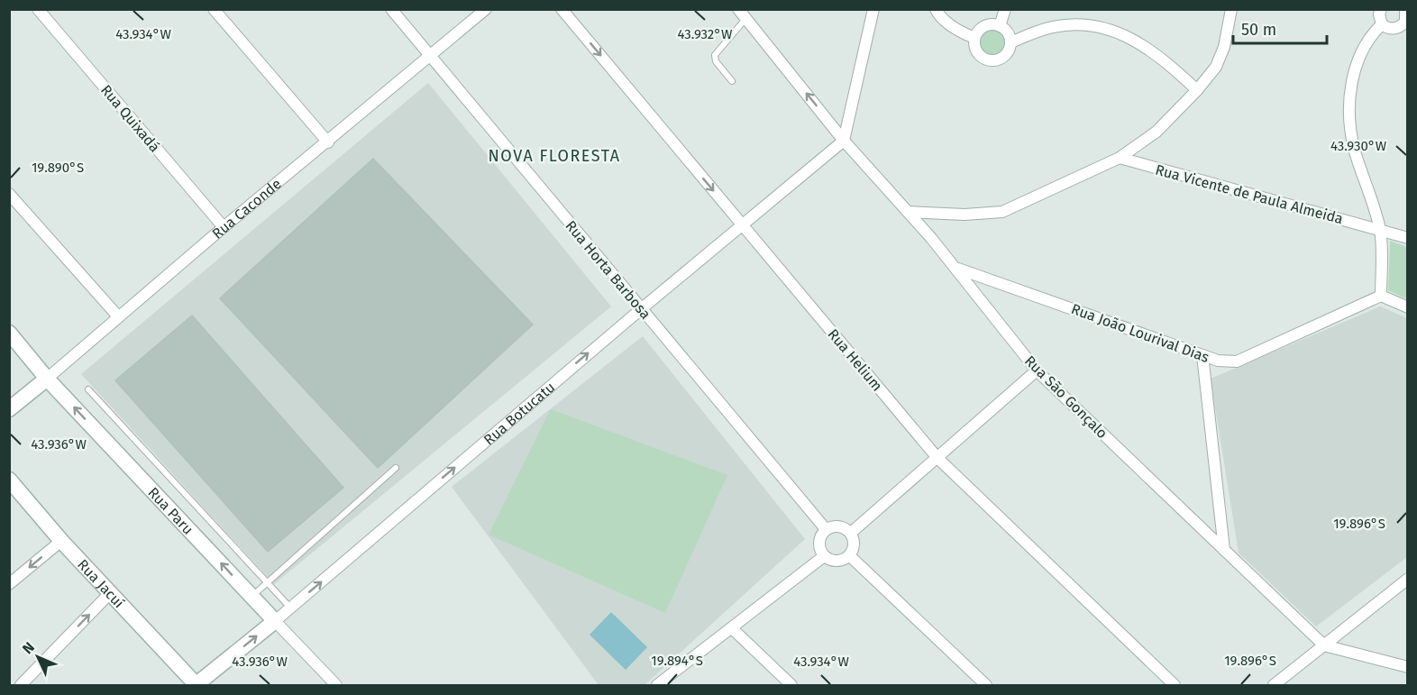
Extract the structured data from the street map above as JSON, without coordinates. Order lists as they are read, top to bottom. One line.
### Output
{"streets":{"street":["Rua Quixadá","Rua Vicente de Paula Almeida","Rua Caconde","Rua Horta Barbosa","Rua João Lourival Dias","Rua Helium","Rua São Gonçalo","Rua Botucatu","Rua Paru","Rua Jacuí"]},"crossings":[["Rua Quixadá","Rua Caconde"],["Rua Caconde","Rua Horta Barbosa"],["Rua Caconde","Rua Paru"],["Rua Horta Barbosa","Rua Botucatu"],["Rua João Lourival Dias","Rua São Gonçalo"],["Rua Helium","Rua Botucatu"],["Rua São Gonçalo","Rua Botucatu"],["Rua Botucatu","Rua Paru"],["Rua Botucatu","Rua Jacuí"]],"one_way":["Rua Botucatu","Rua Paru"],"districts":["NOVA FLORESTA"],"scale_bar":"50 m","north":"top left","coordinates":["43.934°W","43.932°W","43.930°W","19.890°S","43.936°W","19.896°S","19.894°S"]}
